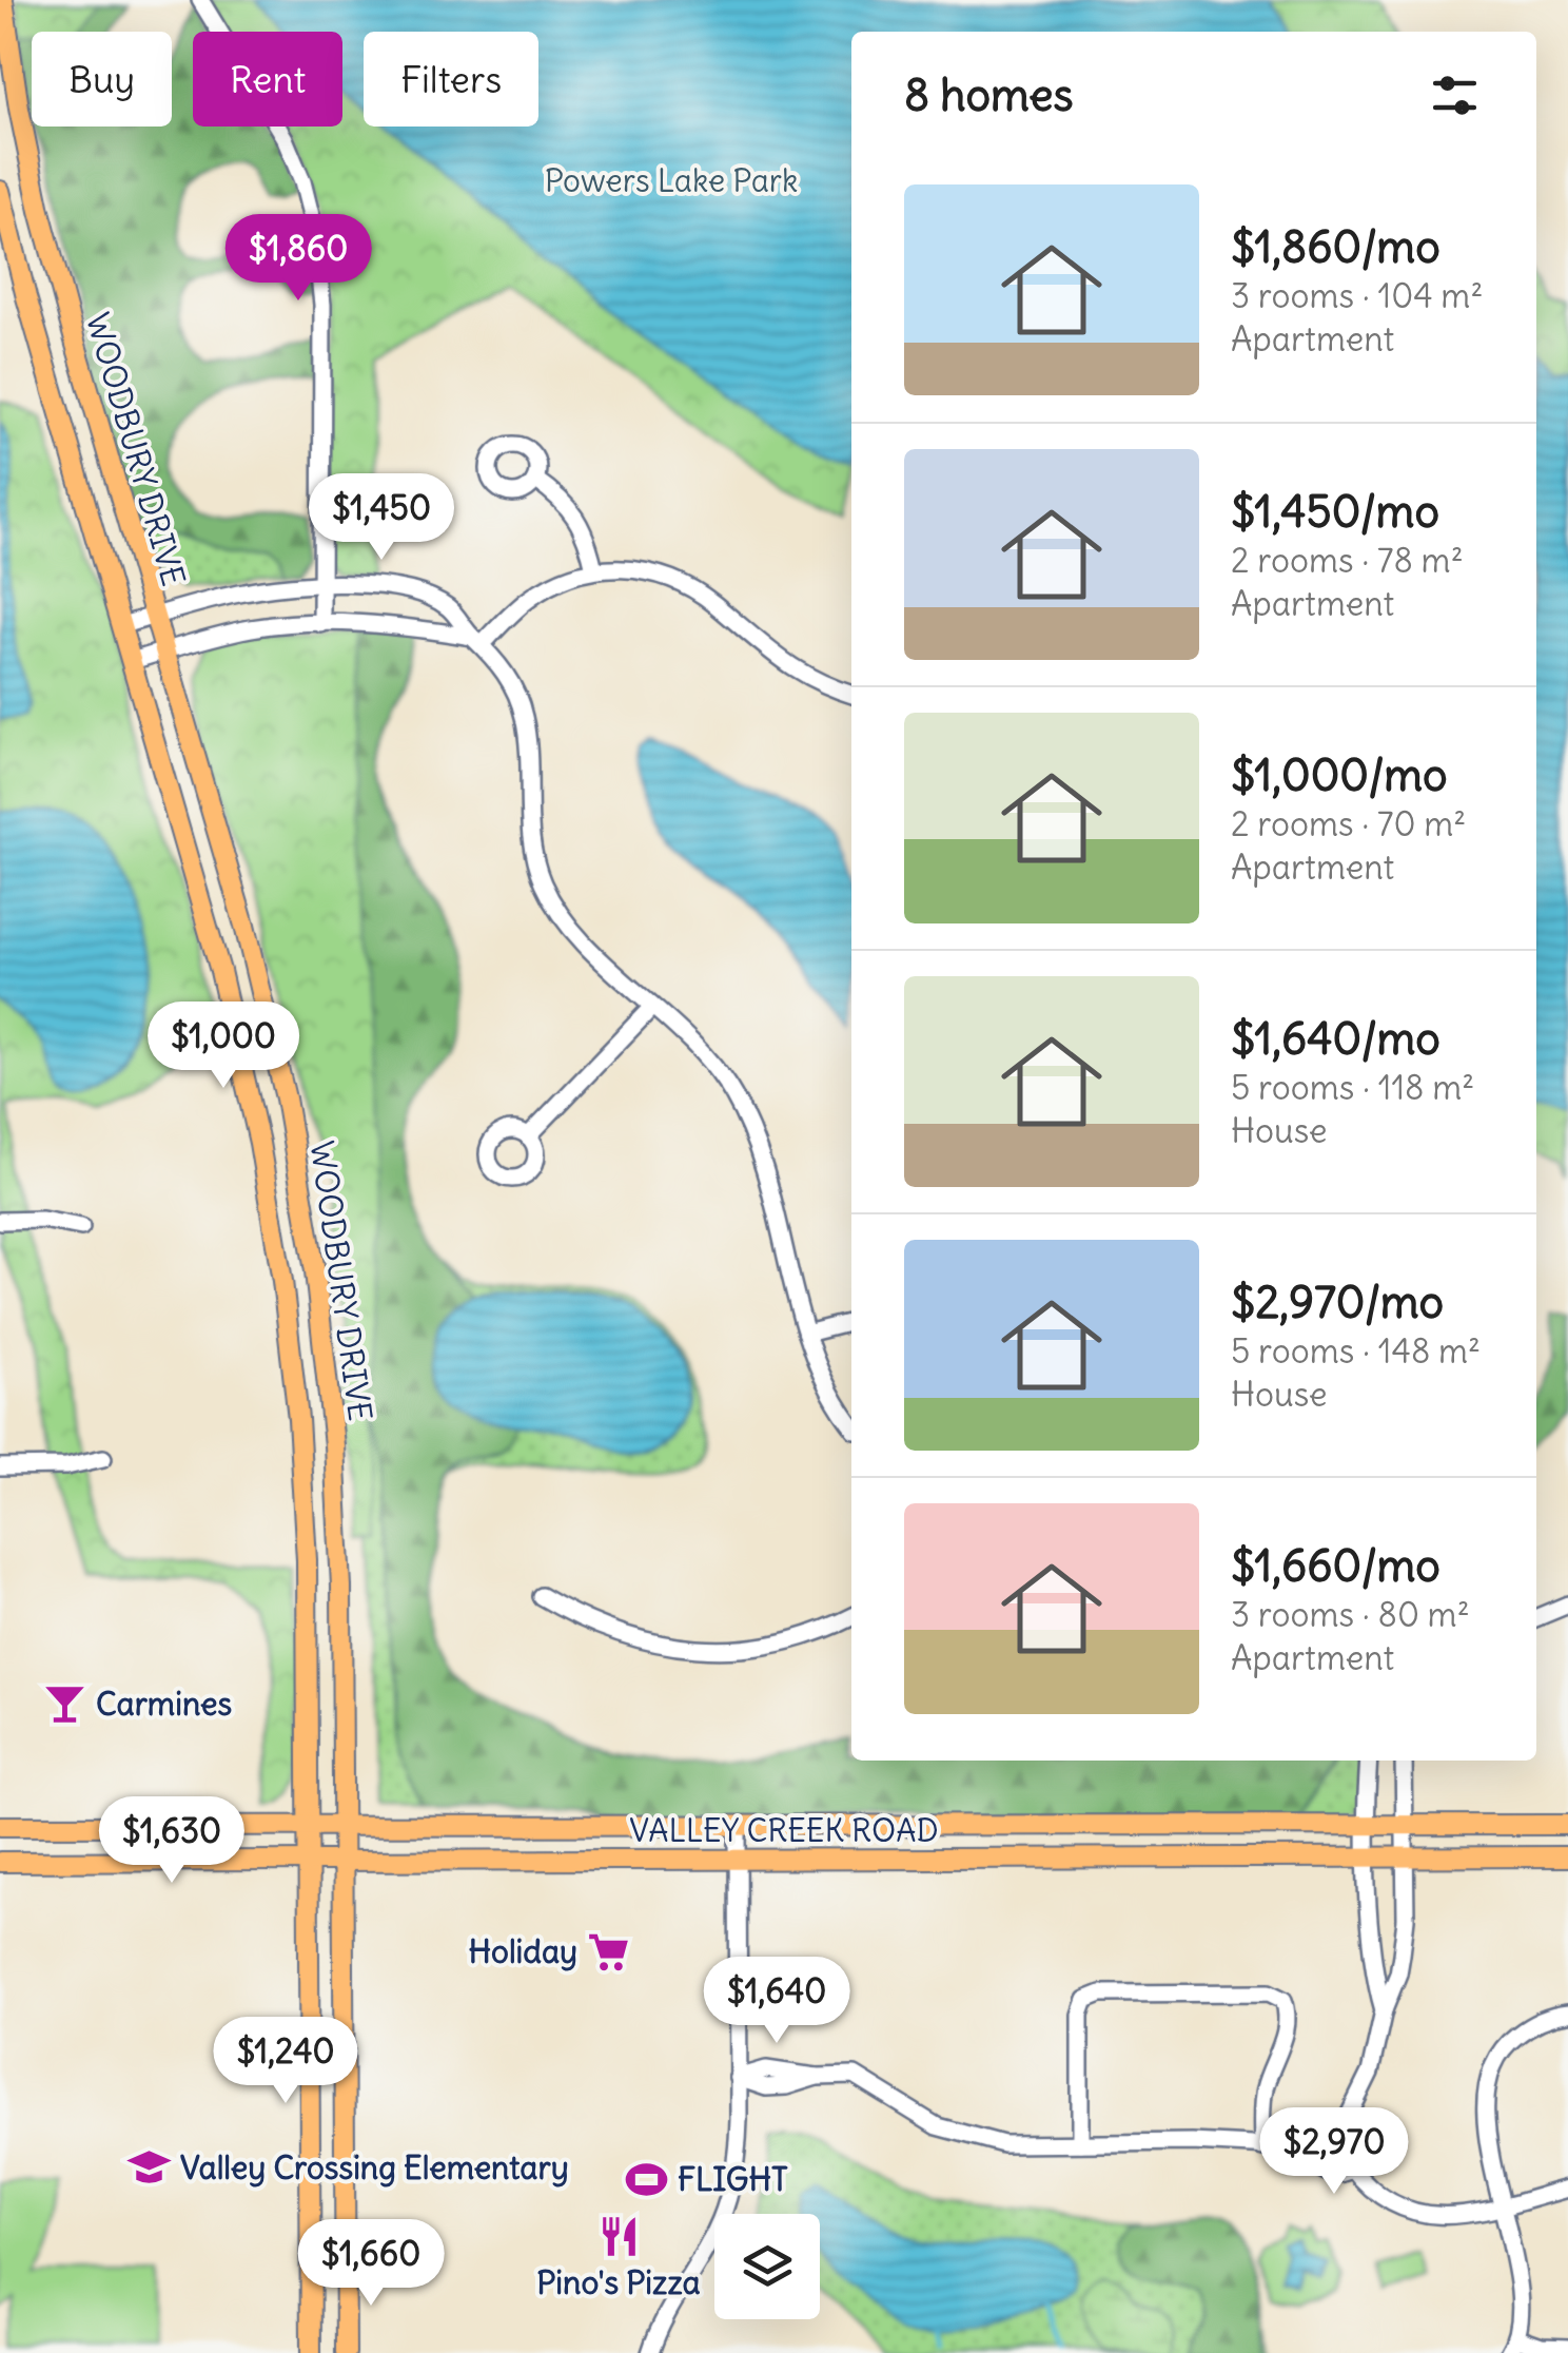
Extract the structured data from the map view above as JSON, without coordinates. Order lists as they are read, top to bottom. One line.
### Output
{"streets":{"main road":["WOODBURY DRIVE","VALLEY CREEK ROAD"]},"crossings":[["WOODBURY DRIVE","VALLEY CREEK ROAD"]],"parks":["Powers Lake Park"],"places":{"bar":["Carmines"],"supermarket":["Holiday"],"school or university":["Valley Crossing Elementary"],"sports":["FLIGHT"],"restaurant":["Pino's Pizza"]},"page":{"chip":["Buy","Rent","Filters"],"heading":"8 homes","list":[{"name":"$1,860/mo","note":"3 rooms · 104 m² · Apartment"},{"name":"$1,450/mo","note":"2 rooms · 78 m² · Apartment"},{"name":"$1,000/mo","note":"2 rooms · 70 m² · Apartment"},{"name":"$1,640/mo","note":"5 rooms · 118 m² · House"},{"name":"$2,970/mo","note":"5 rooms · 148 m² · House"},{"name":"$1,660/mo","note":"3 rooms · 80 m² · Apartment"}],"price":["$1,860","$1,450","$1,000","$1,630","$1,640","$1,240","$2,970","$1,660"]}}
